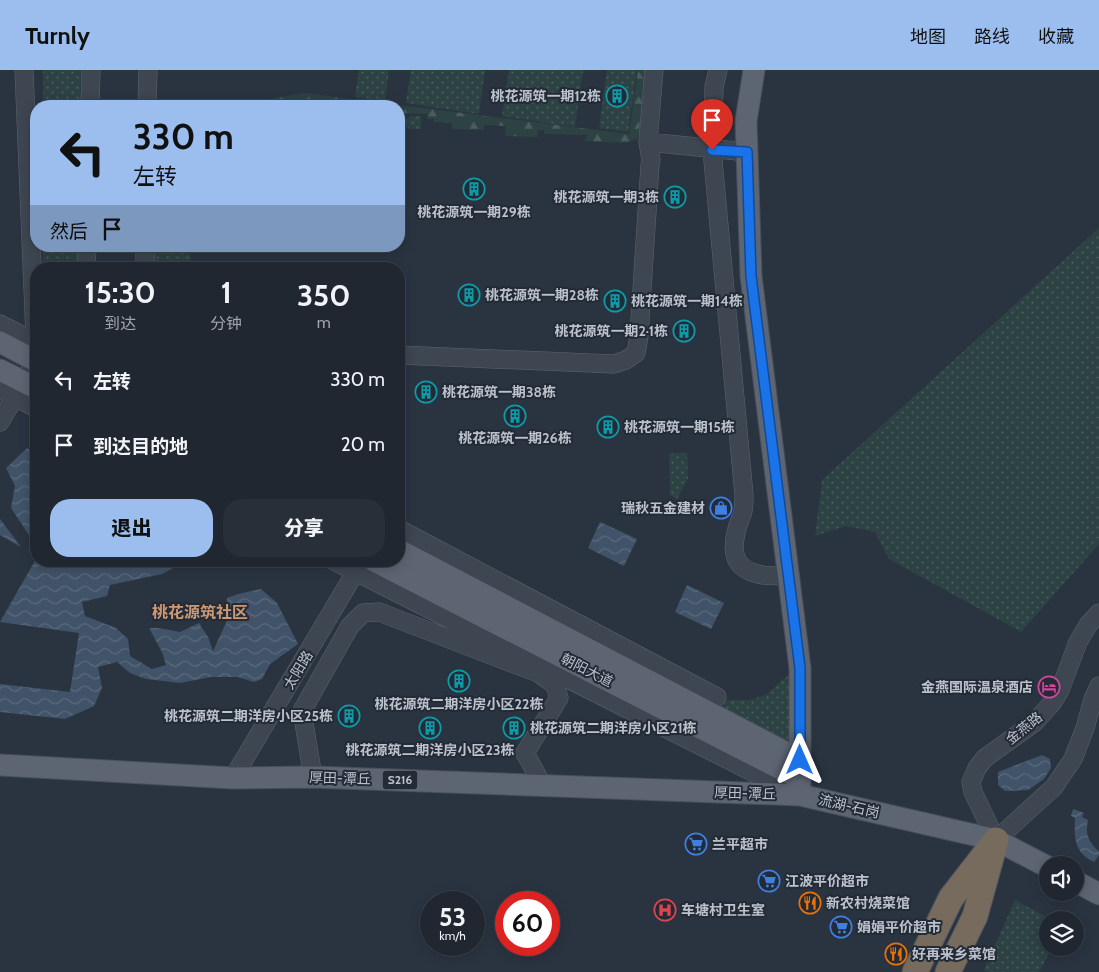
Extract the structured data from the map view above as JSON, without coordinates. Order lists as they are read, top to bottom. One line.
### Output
{"streets":{"main road":["朝阳大道","厚田-潭丘","S216","流湖-石岗"],"street":["太阳路","金燕路"]},"crossings":[["太阳路","厚田-潭丘"],["朝阳大道","厚田-潭丘"],["朝阳大道","流湖-石岗"],["金燕路","流湖-石岗"],["厚田-潭丘","流湖-石岗"]],"districts":["桃花源筑社区"],"places":{"building":["桃花源筑一期12栋","桃花源筑一期29栋","桃花源筑一期3栋","桃花源筑一期28栋","桃花源筑一期14栋","桃花源筑一期2·1栋","桃花源筑一期38栋","桃花源筑一期26栋","桃花源筑一期15栋","桃花源筑二期洋房小区22栋","桃花源筑二期洋房小区25栋","桃花源筑二期洋房小区23栋","桃花源筑二期洋房小区21栋"],"shop":["瑞秋五金建材"],"hotel":["金燕国际温泉酒店"],"supermarket":["兰平超市","江波平价超市","娟娟平价超市"],"restaurant":["新农村烧菜馆","好再来乡菜馆"],"hospital":["车塘村卫生室"]},"page":{"header":"Turnly","nav":["地图","路线","收藏"],"turn":["330 m","左转"],"then":"然后","eta":["15:30","到达","1","分钟","350","m"],"list":[{"name":"左转","value":"330 m"},{"name":"到达目的地","value":"20 m"}],"buttons":["退出","分享"],"speed":"53 km/h","limit":"60"}}
